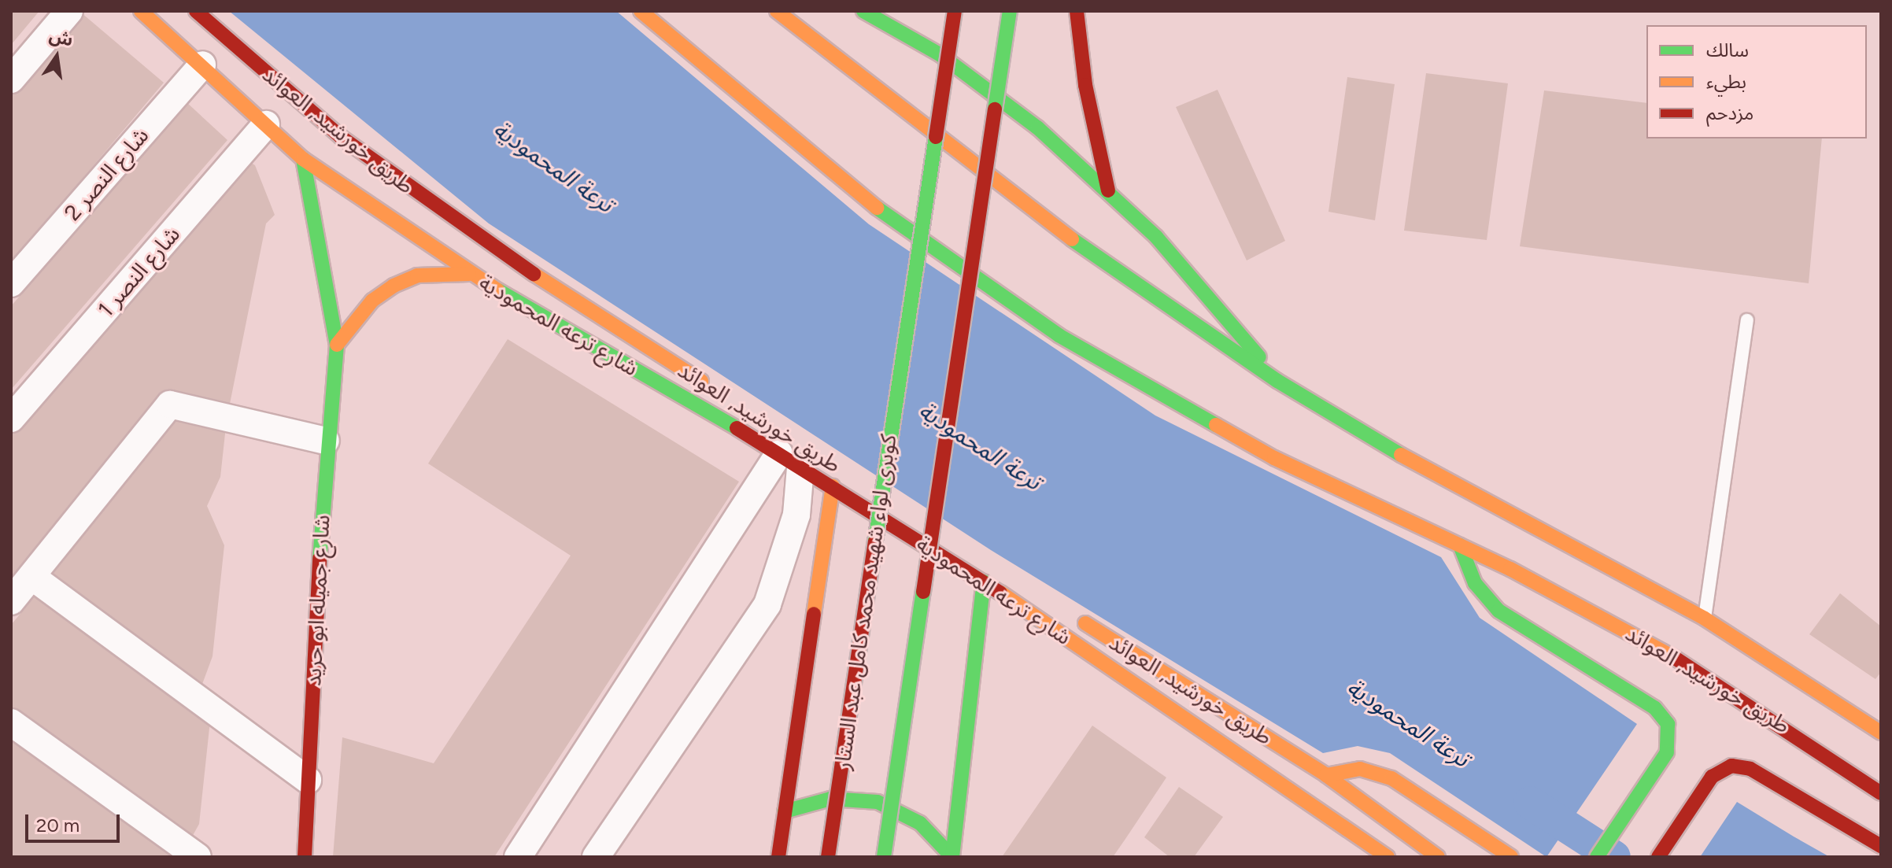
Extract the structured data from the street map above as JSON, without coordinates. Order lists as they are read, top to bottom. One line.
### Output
{"streets":{"main road":["طريق خورشيد, العوائد","شارع ترعه المحمودية","شارع جميله ابو حريد","كوبرى لواء شهيد محمد كامل عبد الستار"],"street":["شارع النصر 2","شارع النصر 1"]},"crossings":[["شارع النصر 2","شارع ترعه المحمودية"],["شارع النصر 1","شارع ترعه المحمودية"],["شارع ترعه المحمودية","شارع جميله ابو حريد"]],"water":["ترعة المحمودية"],"legend":["سالك","بطيء","مزدحم"],"scale_bar":"20 m","north":"top"}
